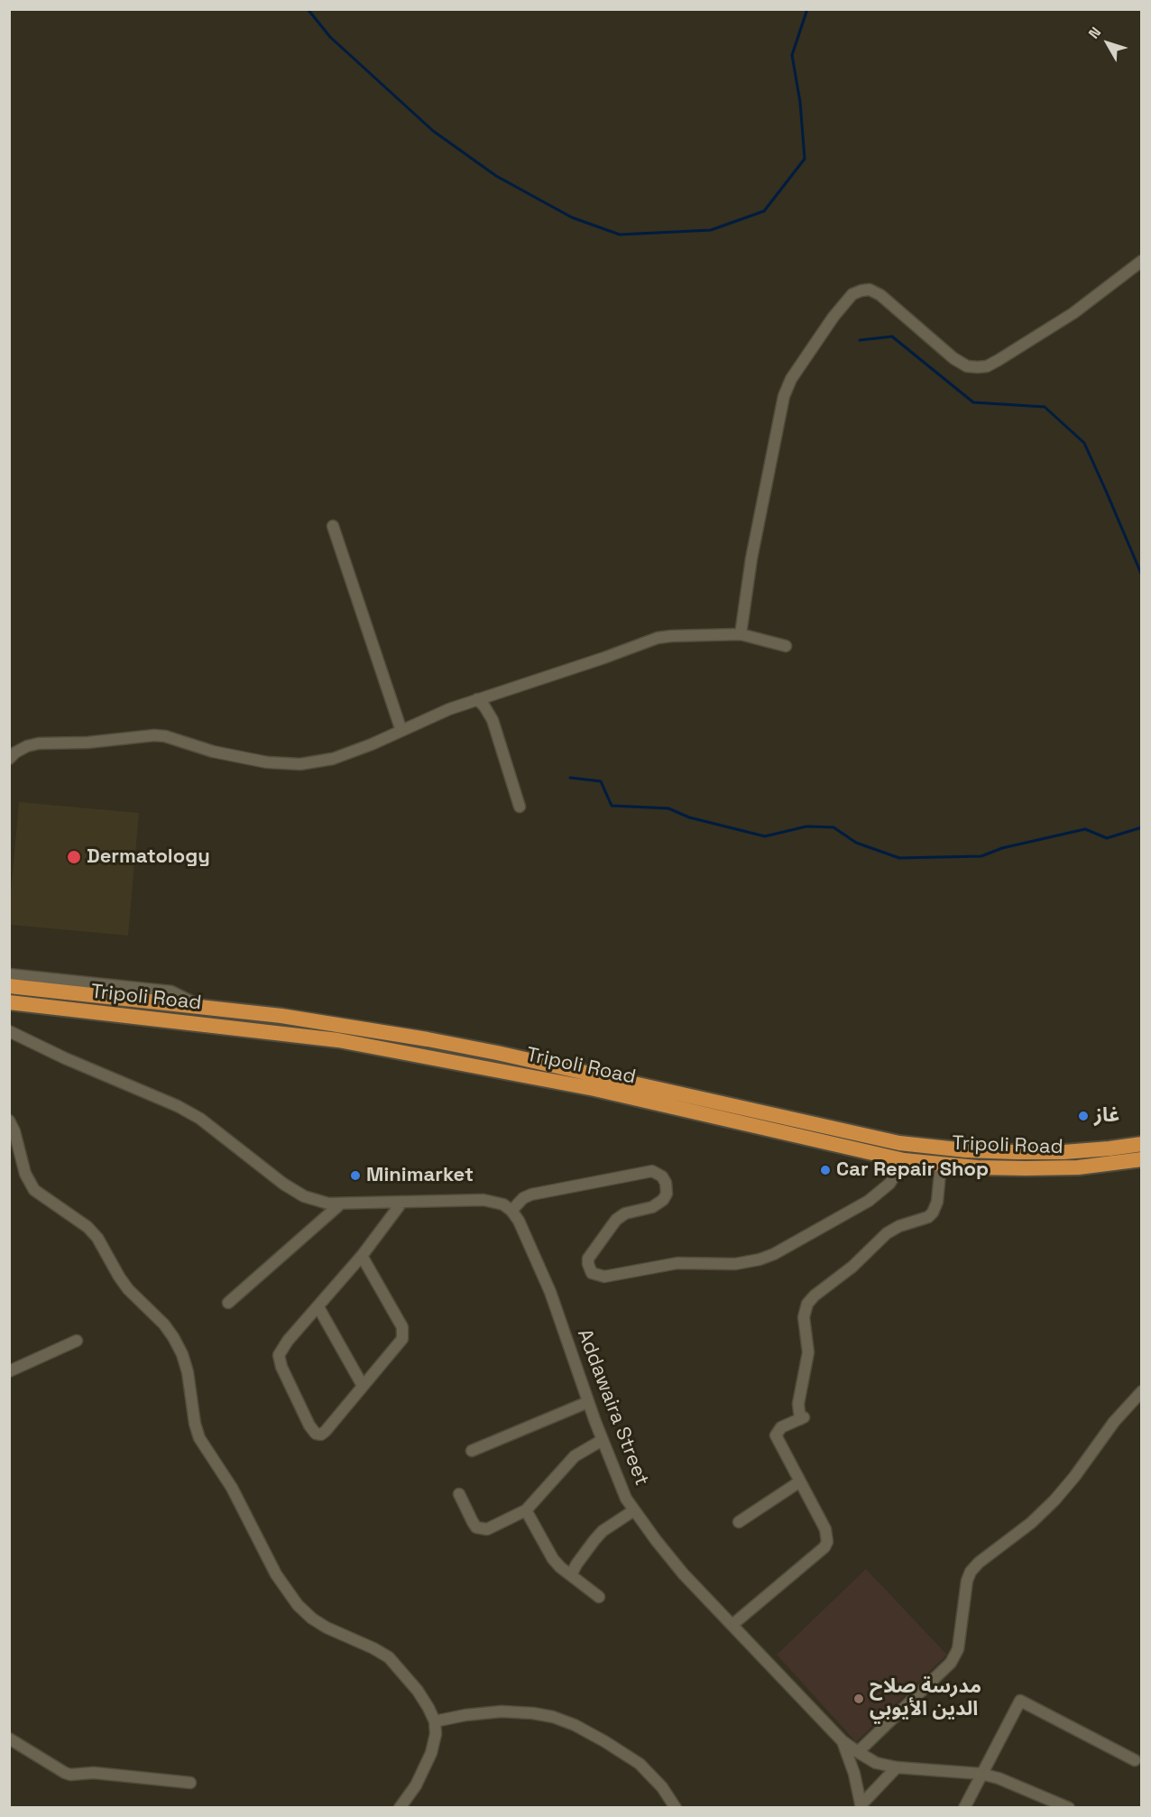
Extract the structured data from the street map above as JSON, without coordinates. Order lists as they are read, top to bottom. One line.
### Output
{"streets":{"highway":["Tripoli Road"],"street":["Addawaira Street"]},"places":["Dermatology","غاز","Car Repair Shop","Minimarket","مدرسة صلاح الدين الأيوبي"],"north":"top left"}
